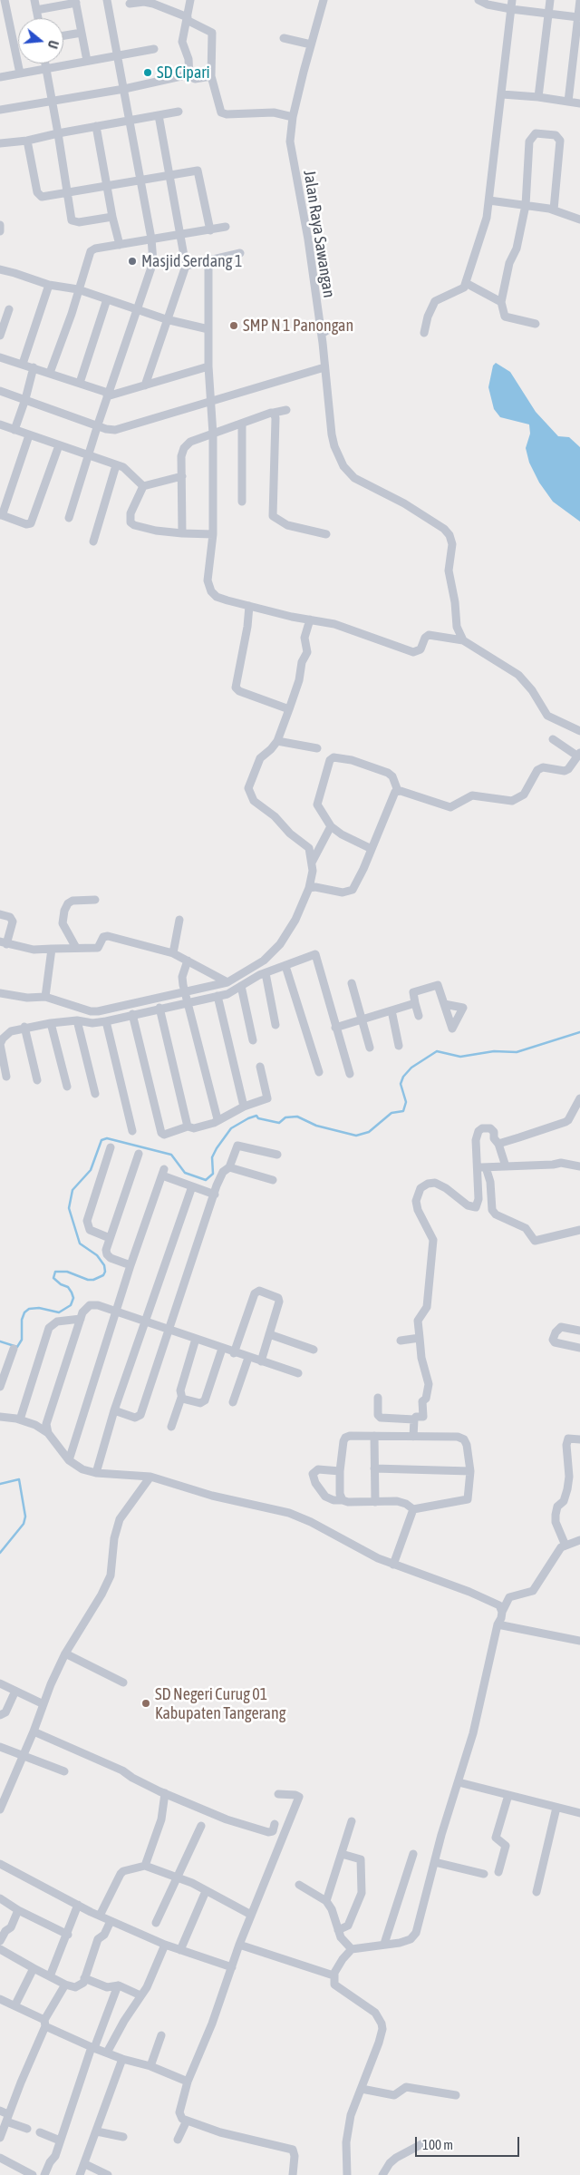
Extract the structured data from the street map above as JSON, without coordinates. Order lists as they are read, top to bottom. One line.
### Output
{"streets":{"street":["Jalan Raya Sawangan"]},"places":["SD Cipari","Masjid Serdang 1","SMP N 1 Panongan","SD Negeri Curug 01 Kabupaten Tangerang"],"scale_bar":"100 m","north":"right"}
